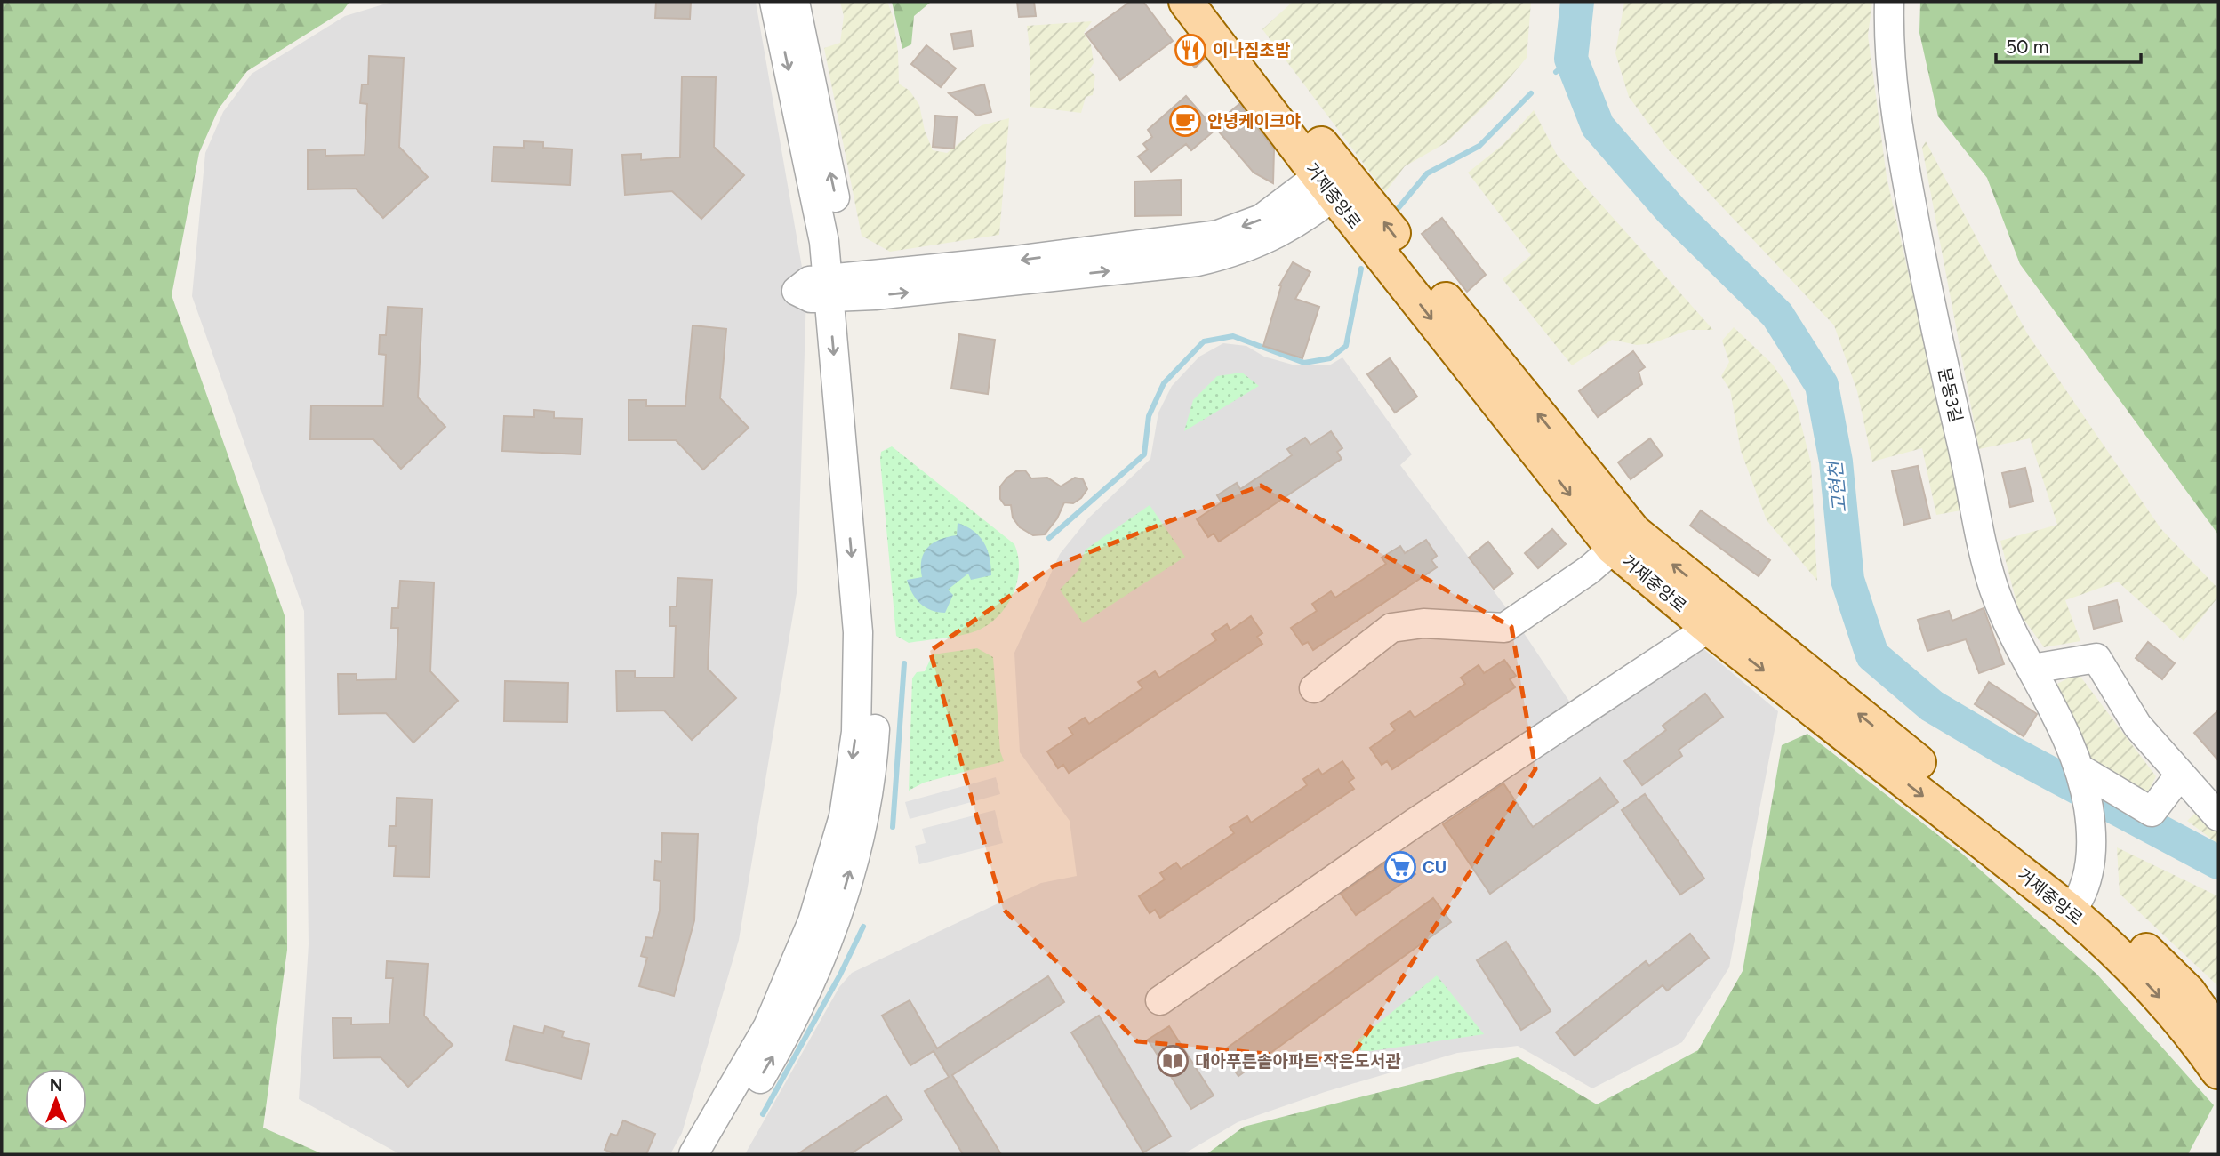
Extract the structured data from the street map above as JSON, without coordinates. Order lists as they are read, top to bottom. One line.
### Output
{"streets":{"main road":["거제중앙로"],"street":["문동3길"]},"crossings":[["거제중앙로","문동3길"]],"water":["고현천"],"places":{"restaurant":["이나집초밥"],"cafe":["안녕케이크야"],"supermarket":["CU"],"library":["대아푸른솔아파트 작은도서관"]},"scale_bar":"50 m","north":"top"}
